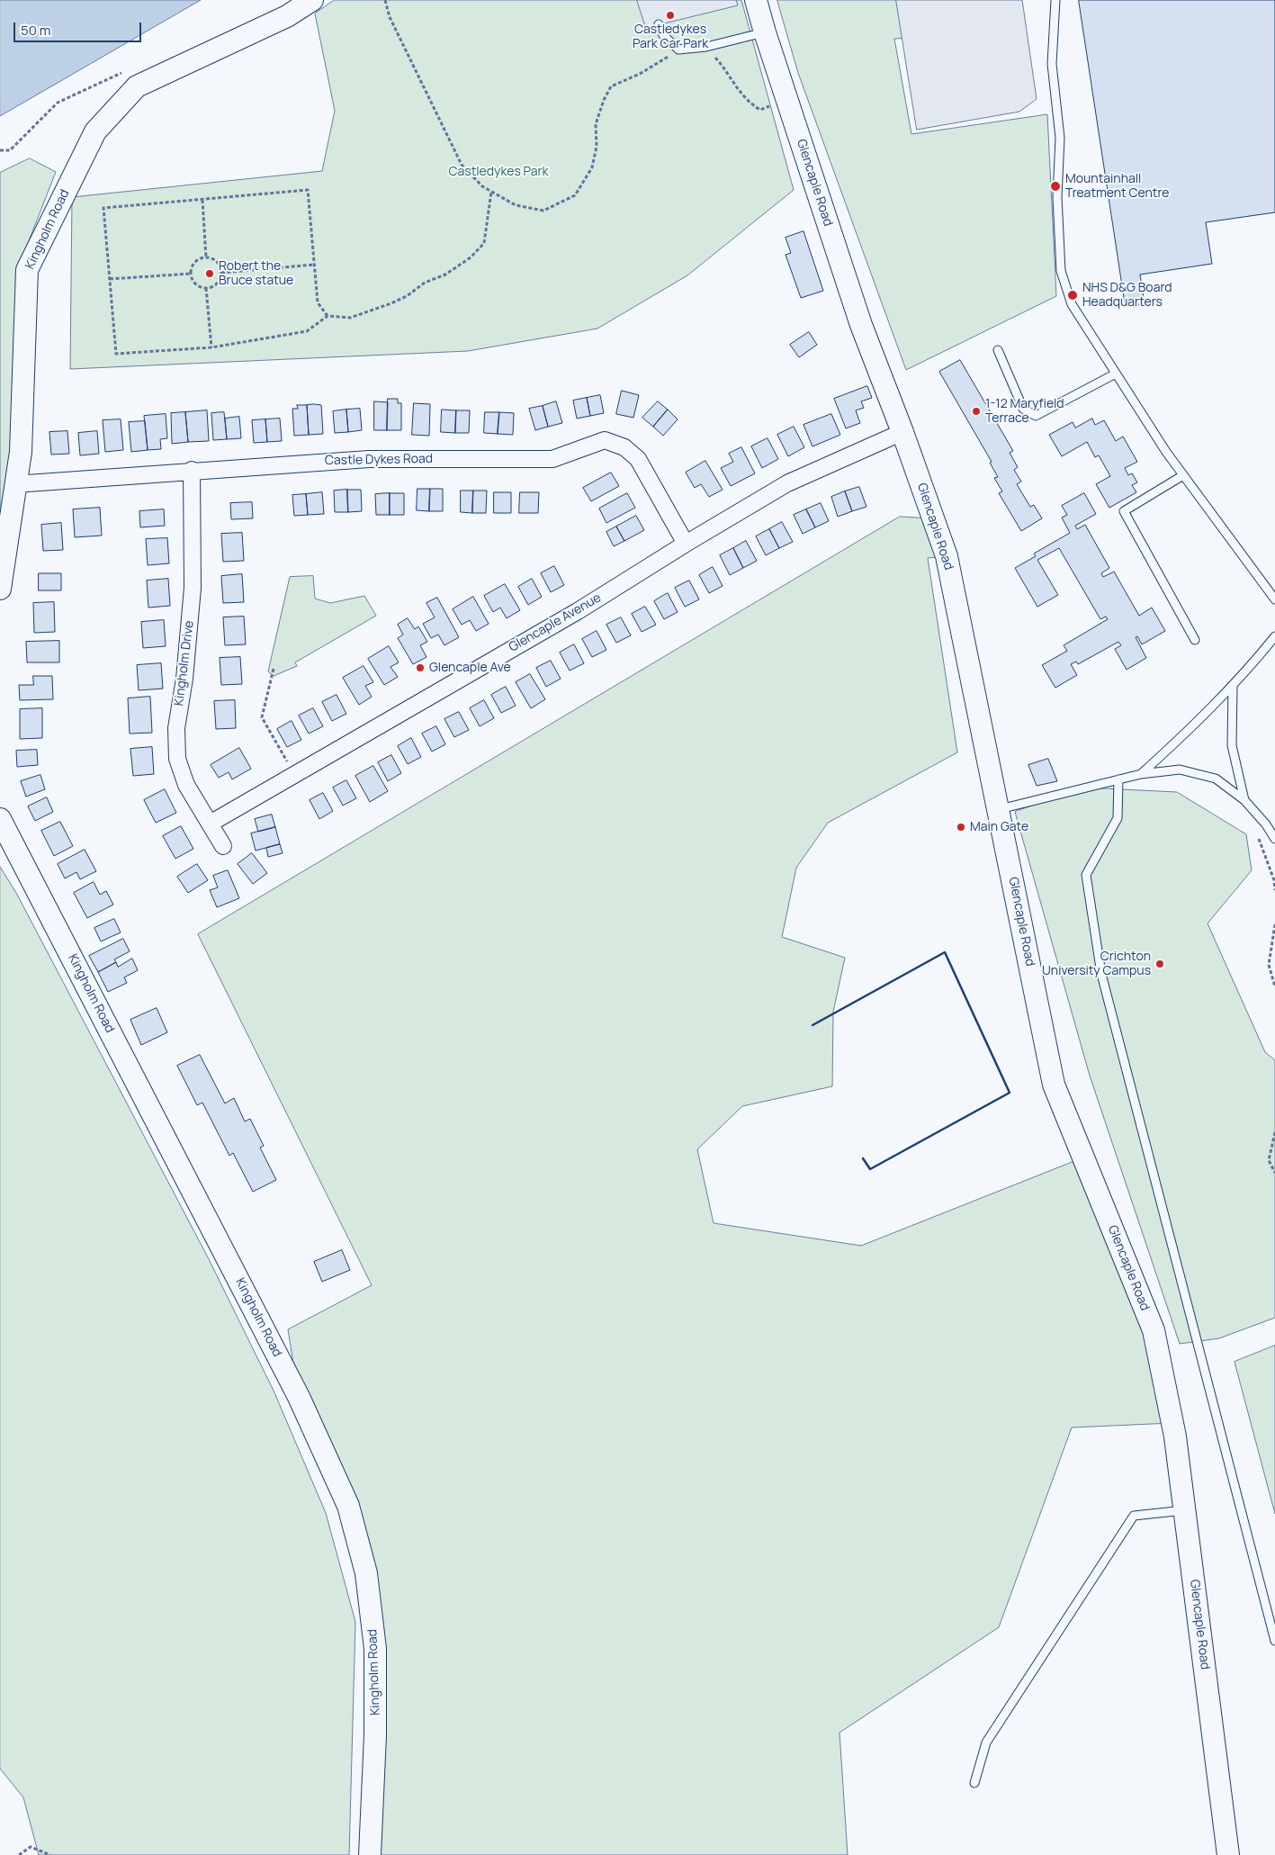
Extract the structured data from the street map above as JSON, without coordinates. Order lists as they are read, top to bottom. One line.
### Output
{"streets":{"main road":["Glencaple Road","Kingholm Road"],"street":["Castle Dykes Road","Glencaple Avenue","Kingholm Drive"]},"crossings":[["Glencaple Road","Glencaple Avenue"],["Kingholm Road","Castle Dykes Road"],["Castle Dykes Road","Glencaple Avenue"],["Castle Dykes Road","Kingholm Drive"],["Glencaple Avenue","Kingholm Drive"]],"parks":["Castledykes Park"],"places":["Castledykes Park Car Park","Mountainhall Treatment Centre","Robert the Bruce statue","NHS D&G Board Headquarters","1-12 Maryfield Terrace","Glencaple Ave","Main Gate","Crichton University Campus"],"scale_bar":"50 m"}
